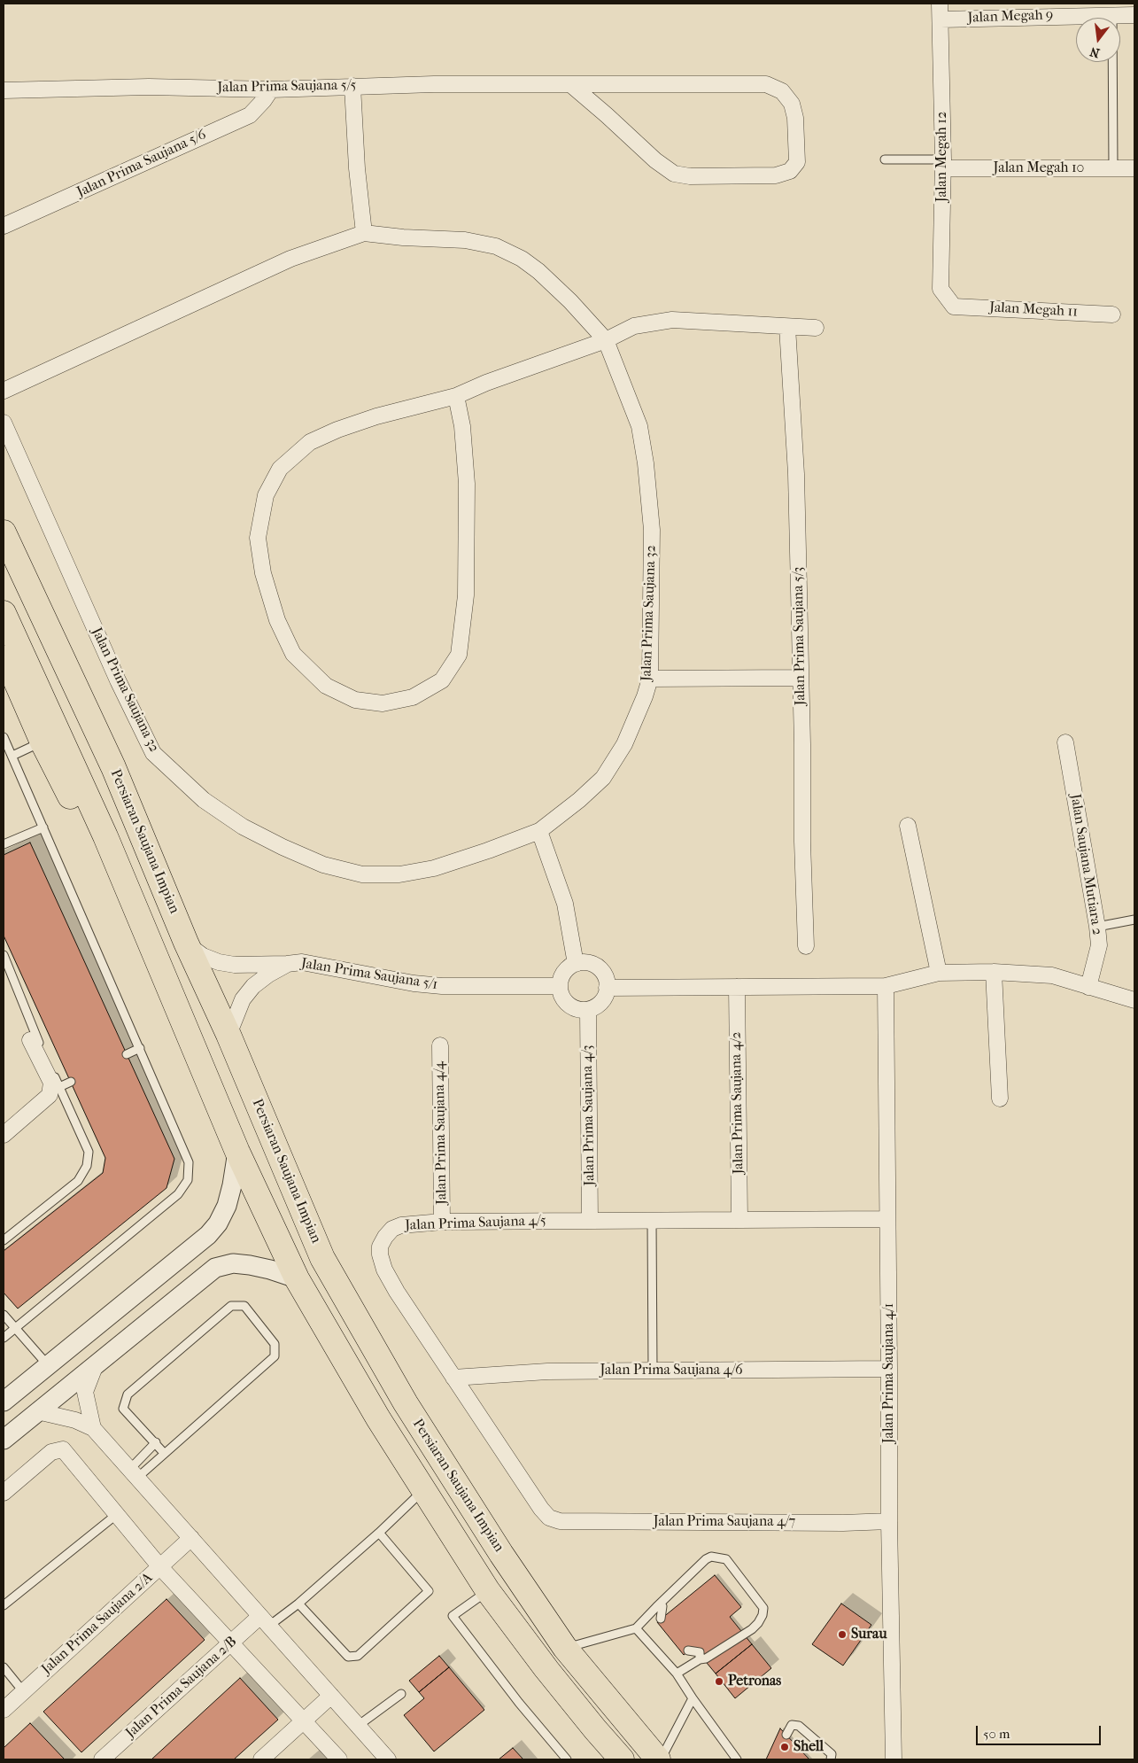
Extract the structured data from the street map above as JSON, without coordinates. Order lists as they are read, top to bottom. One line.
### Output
{"streets":{"highway":["Persiaran Saujana Impian"],"street":["Jalan Megah 9","Jalan Prima Saujana 5/5","Jalan Megah 12","Jalan Prima Saujana 5/6","Jalan Megah 10","Jalan Megah 11","Jalan Prima Saujana 32","Jalan Prima Saujana 5/3","Jalan Saujana Mutiara 2","Jalan Prima Saujana 5/1","Jalan Prima Saujana 4/2","Jalan Prima Saujana 4/3","Jalan Prima Saujana 4/4","Jalan Prima Saujana 4/5","Jalan Prima Saujana 4/6","Jalan Prima Saujana 4/1","Jalan Prima Saujana 4/7","Jalan Prima Saujana 2/A","Jalan Prima Saujana 2/B"]},"crossings":[["Jalan Megah 9","Jalan Megah 12"],["Jalan Prima Saujana 5/5","Jalan Prima Saujana 5/6"],["Jalan Megah 12","Jalan Megah 10"],["Jalan Megah 12","Jalan Megah 11"],["Persiaran Saujana Impian","Jalan Prima Saujana 5/1"],["Jalan Prima Saujana 5/1","Jalan Prima Saujana 4/3"],["Jalan Prima Saujana 4/2","Jalan Prima Saujana 4/5"],["Jalan Prima Saujana 4/3","Jalan Prima Saujana 4/5"],["Jalan Prima Saujana 4/4","Jalan Prima Saujana 4/5"],["Jalan Prima Saujana 4/5","Jalan Prima Saujana 4/6"],["Jalan Prima Saujana 4/5","Jalan Prima Saujana 4/1"],["Jalan Prima Saujana 4/5","Jalan Prima Saujana 4/7"],["Jalan Prima Saujana 4/6","Jalan Prima Saujana 4/1"],["Jalan Prima Saujana 4/1","Jalan Prima Saujana 4/7"]],"places":["Surau","Petronas","Shell"],"scale_bar":"50 m","north":"bottom"}
